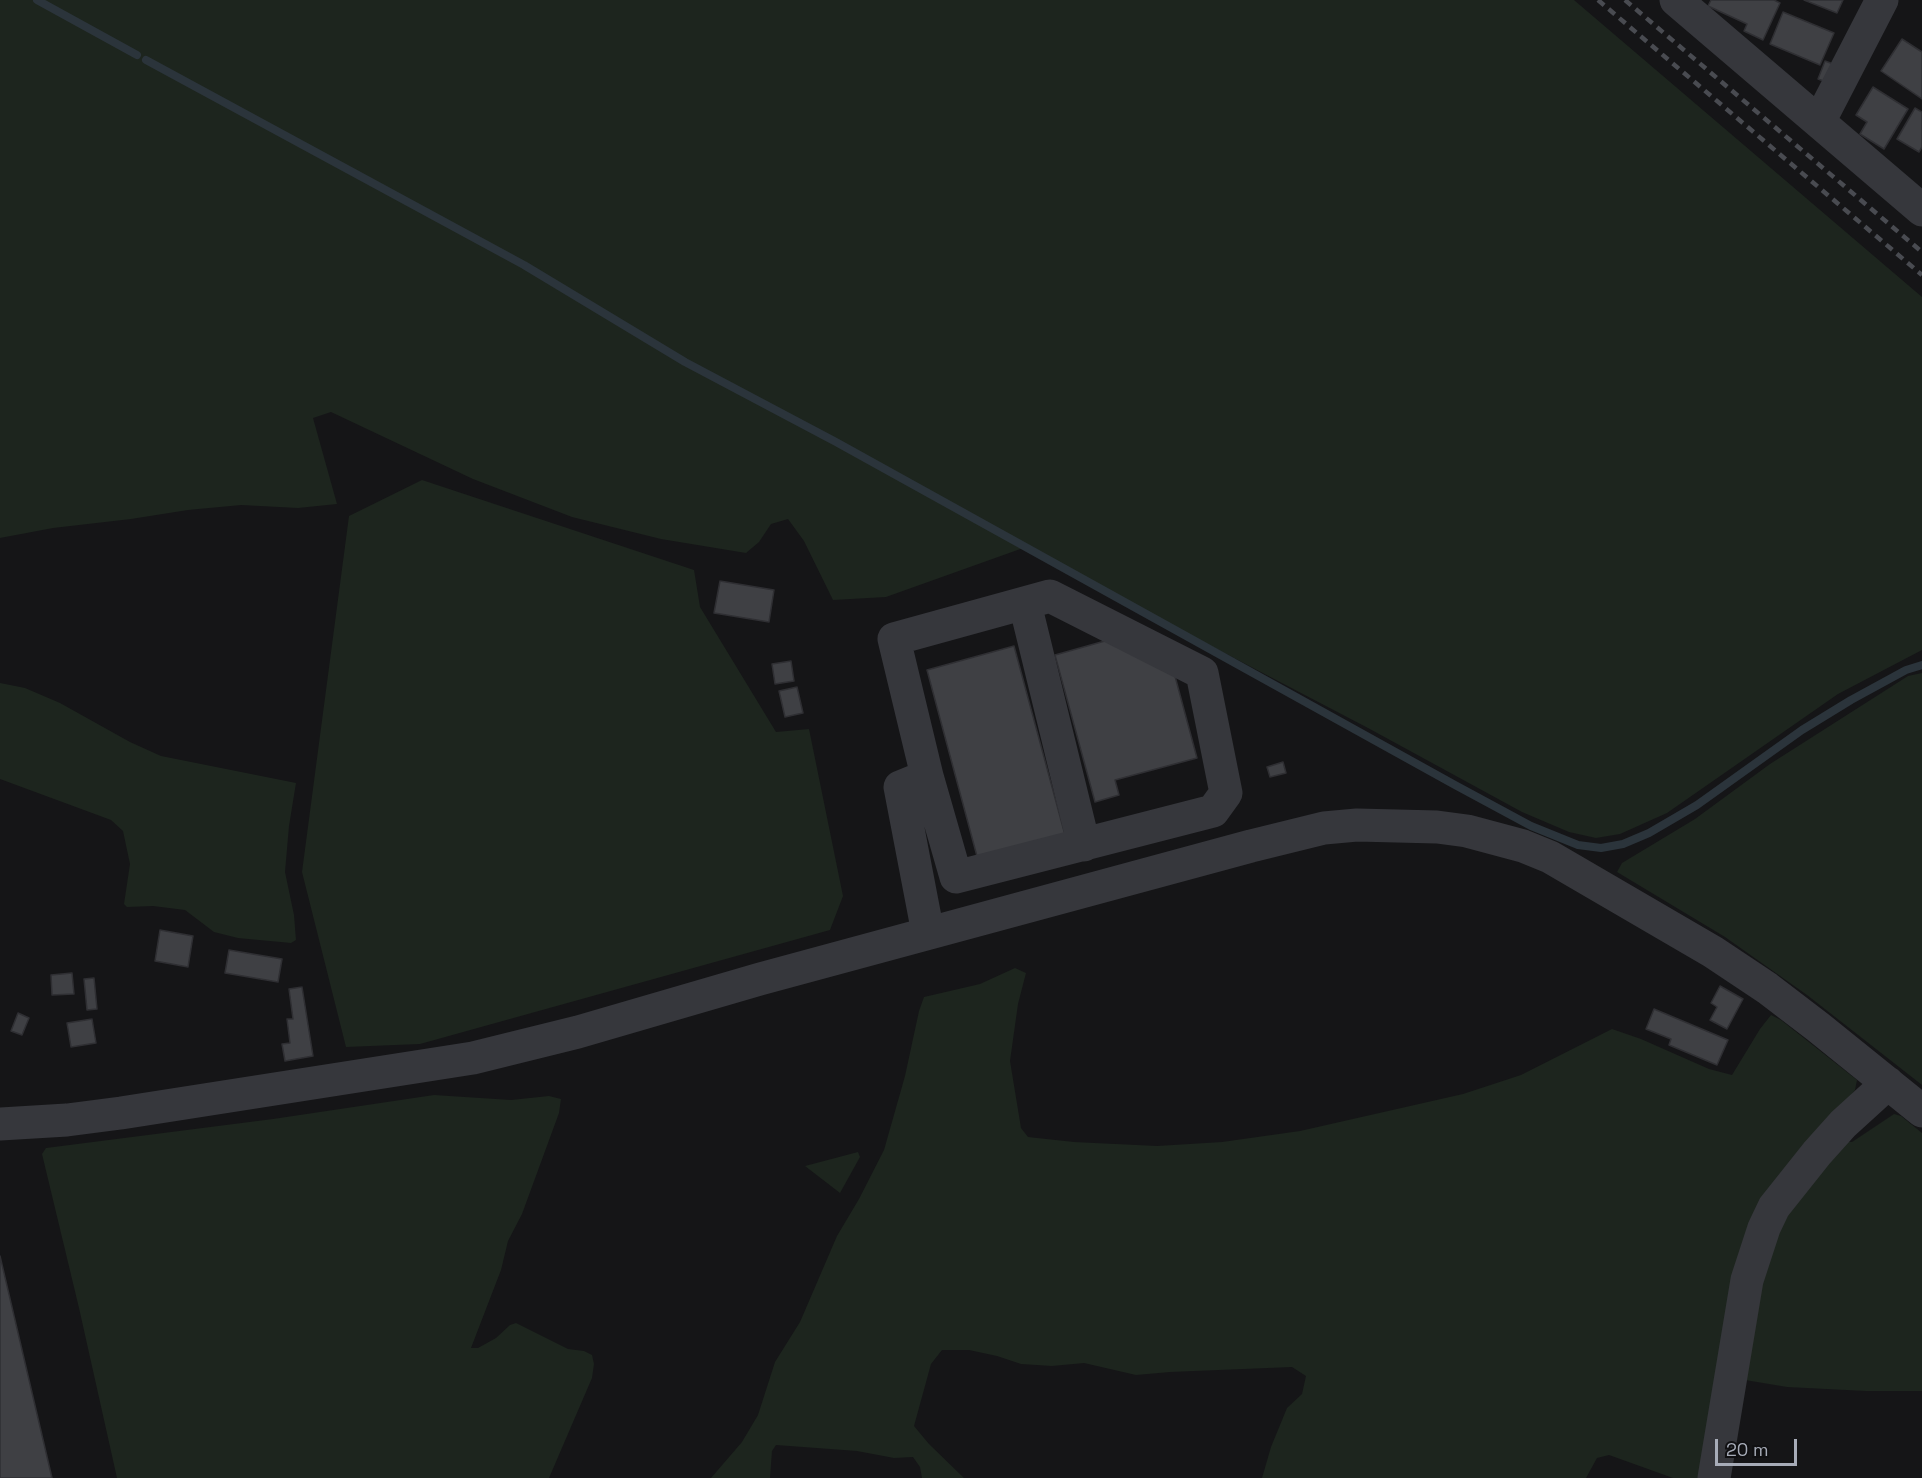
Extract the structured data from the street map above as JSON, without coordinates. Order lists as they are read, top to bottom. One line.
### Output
{"scale_bar":"20 m"}
